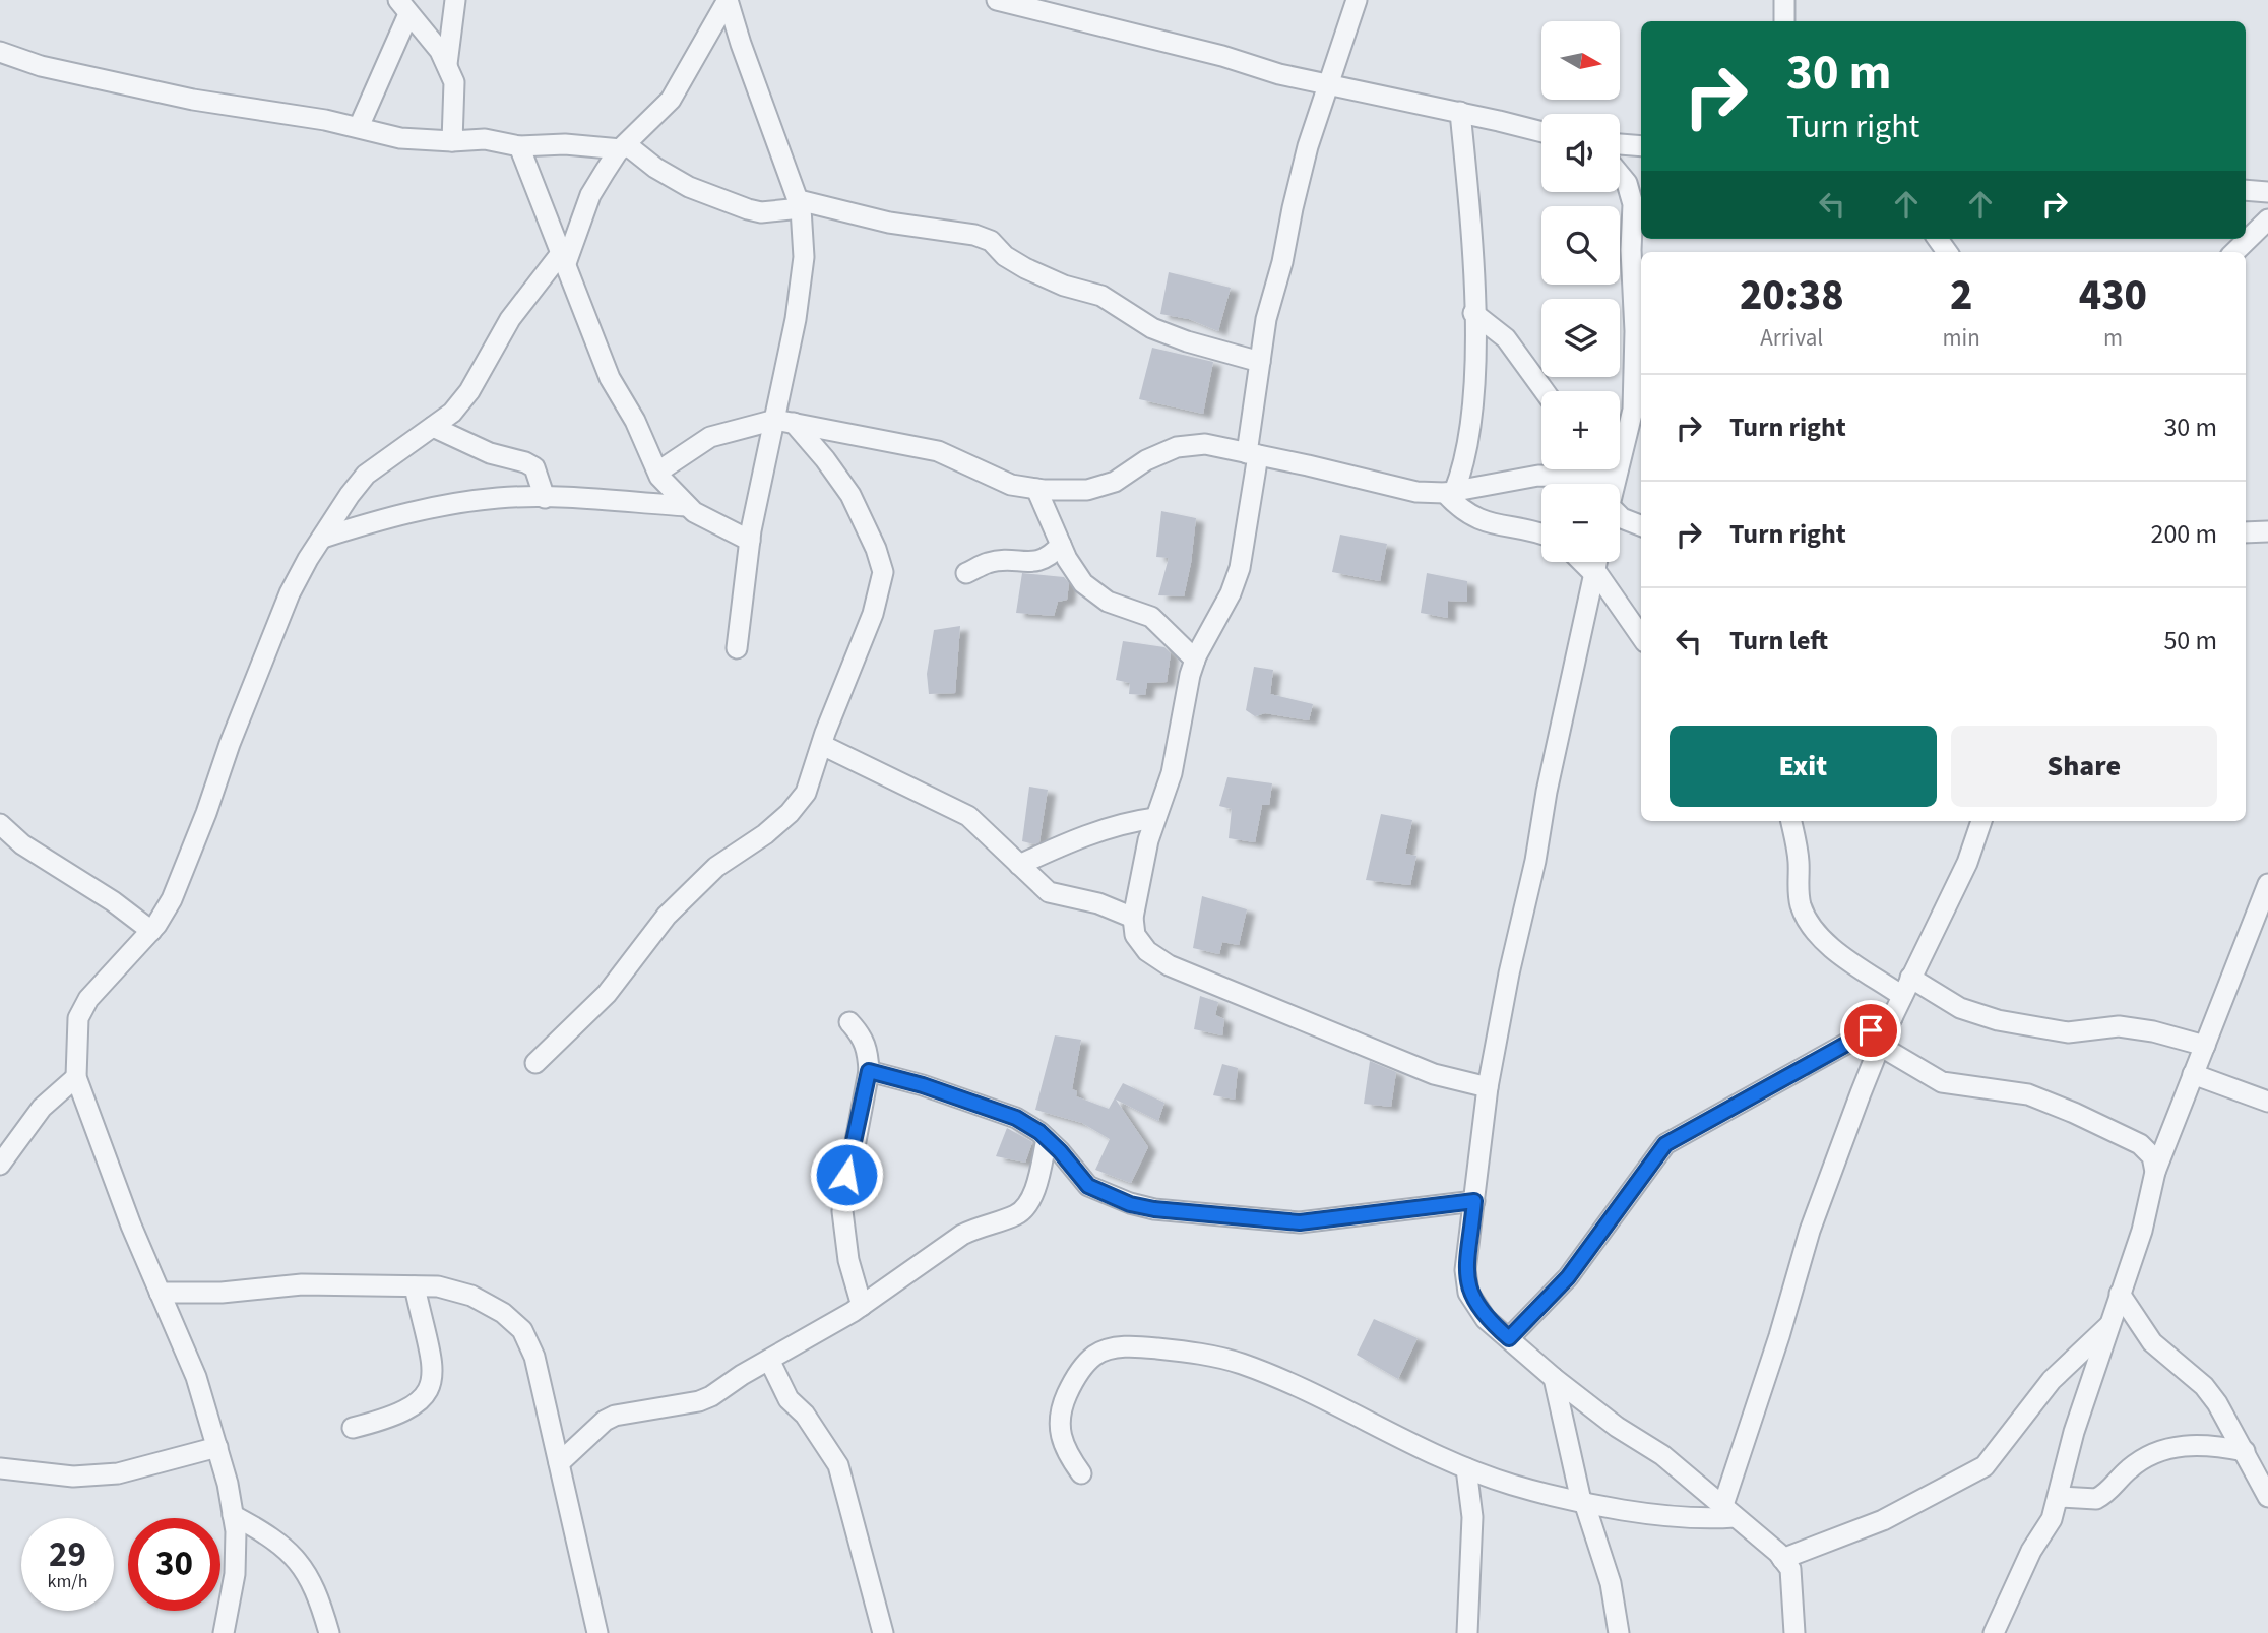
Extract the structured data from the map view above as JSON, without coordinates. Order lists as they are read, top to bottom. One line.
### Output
{"north":"right","page":{"map_buttons":["+","−"],"turn":["30 m","Turn right"],"eta":["20:38","Arrival","2","min","430","m"],"list":[{"name":"Turn right","value":"30 m"},{"name":"Turn right","value":"200 m"},{"name":"Turn left","value":"50 m"}],"buttons":["Exit","Share"],"speed":"29 km/h","limit":"30"}}
